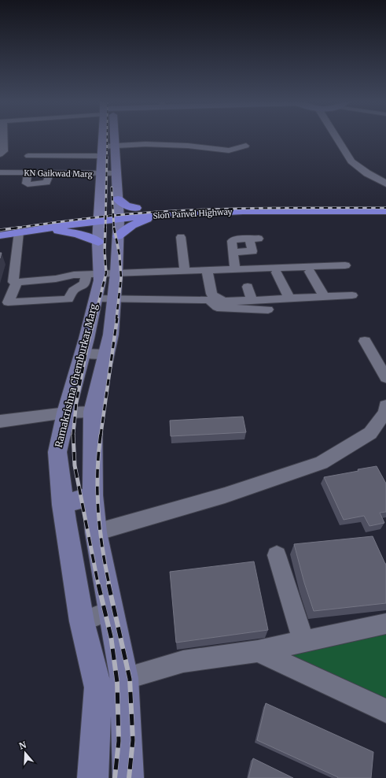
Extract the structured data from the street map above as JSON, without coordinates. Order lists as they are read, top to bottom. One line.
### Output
{"streets":{"highway":["Sion Panvel Highway"],"main road":["Ramakrishna Chemburkar Marg"],"street":["KN Gaikwad Marg"]},"crossings":[["KN Gaikwad Marg","Ramakrishna Chemburkar Marg"],["Sion Panvel Highway","Ramakrishna Chemburkar Marg"]],"north":"top"}
